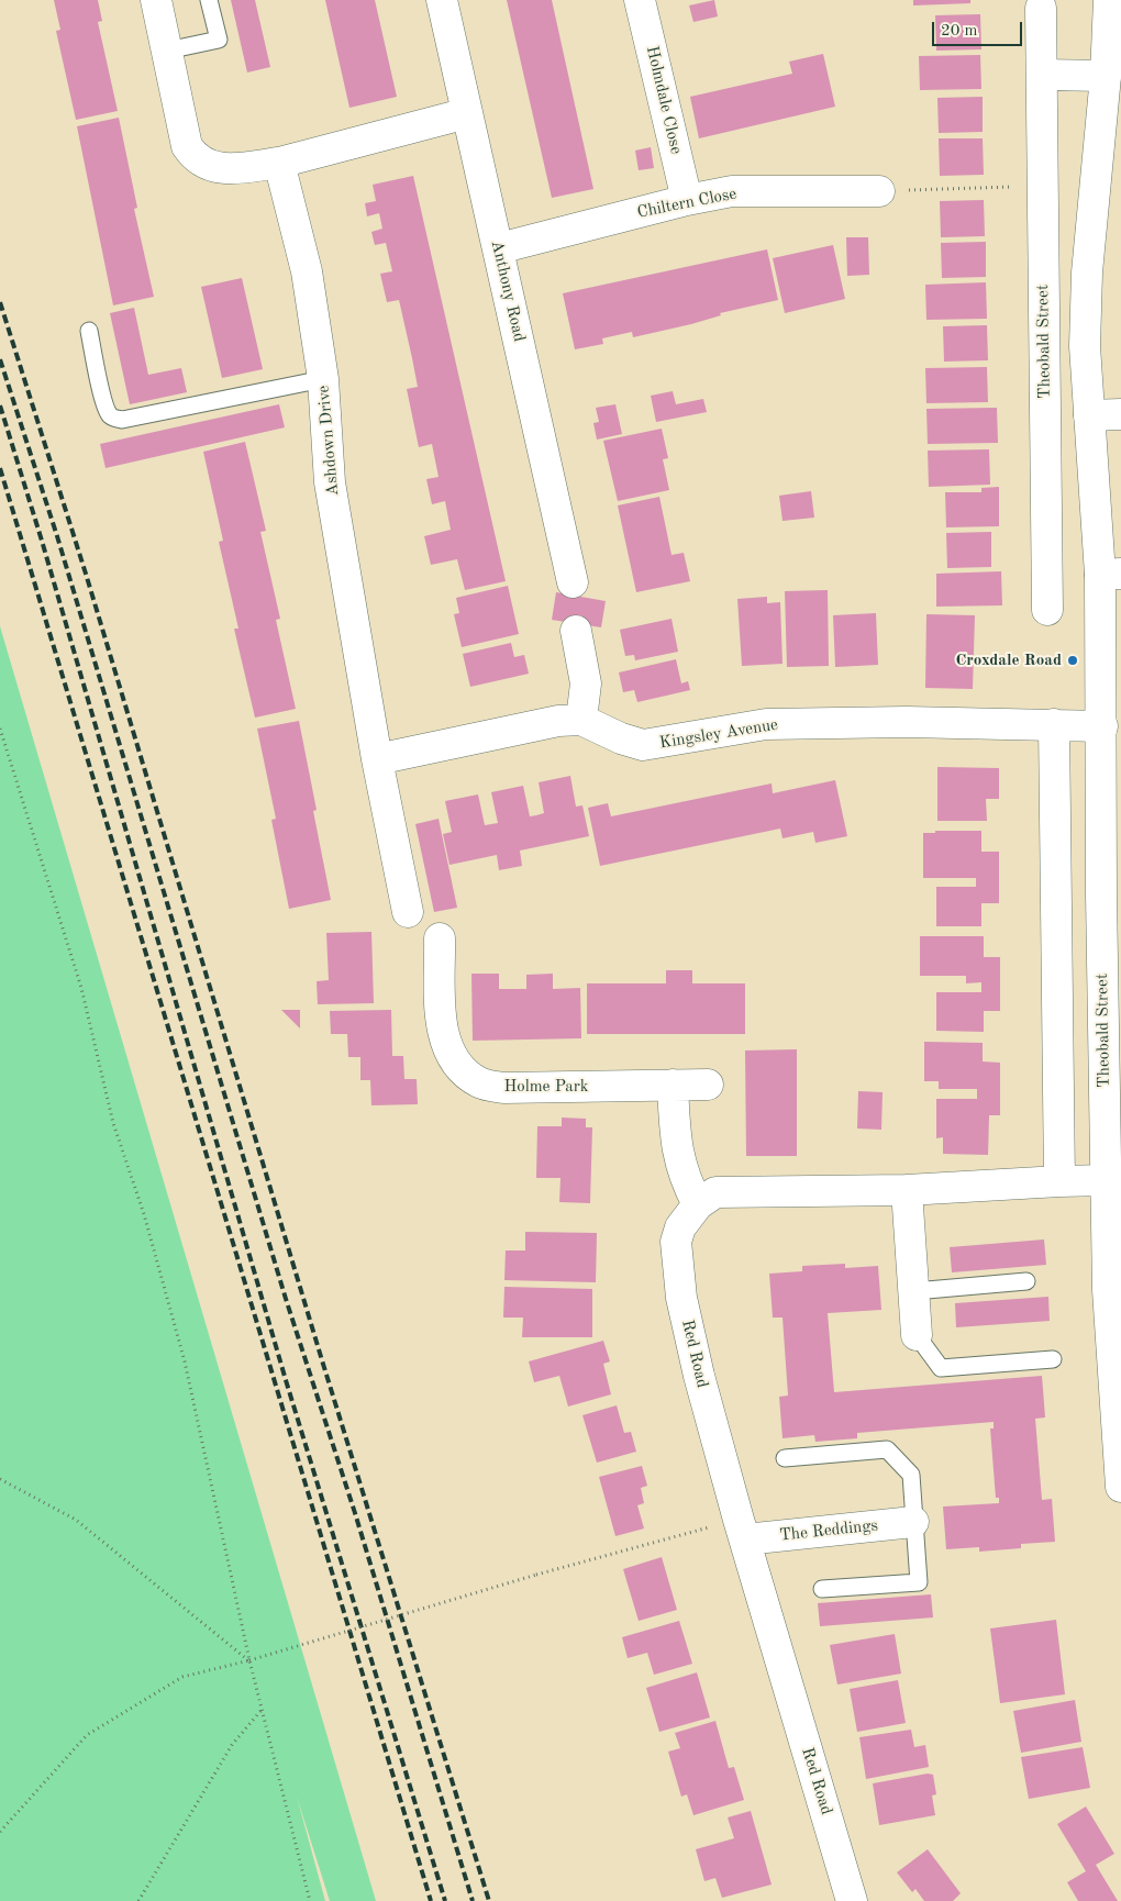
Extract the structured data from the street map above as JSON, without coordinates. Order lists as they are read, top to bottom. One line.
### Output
{"streets":{"street":["Holmdale Close","Chiltern Close","Anthony Road","Theobald Street","Ashdown Drive","Kingsley Avenue","Holme Park","Red Road","The Reddings"]},"crossings":[["Holmdale Close","Chiltern Close"],["Chiltern Close","Anthony Road"],["Theobald Street","Kingsley Avenue"],["Theobald Street","Red Road"],["Red Road","The Reddings"]],"places":["Croxdale Road"],"scale_bar":"20 m"}
